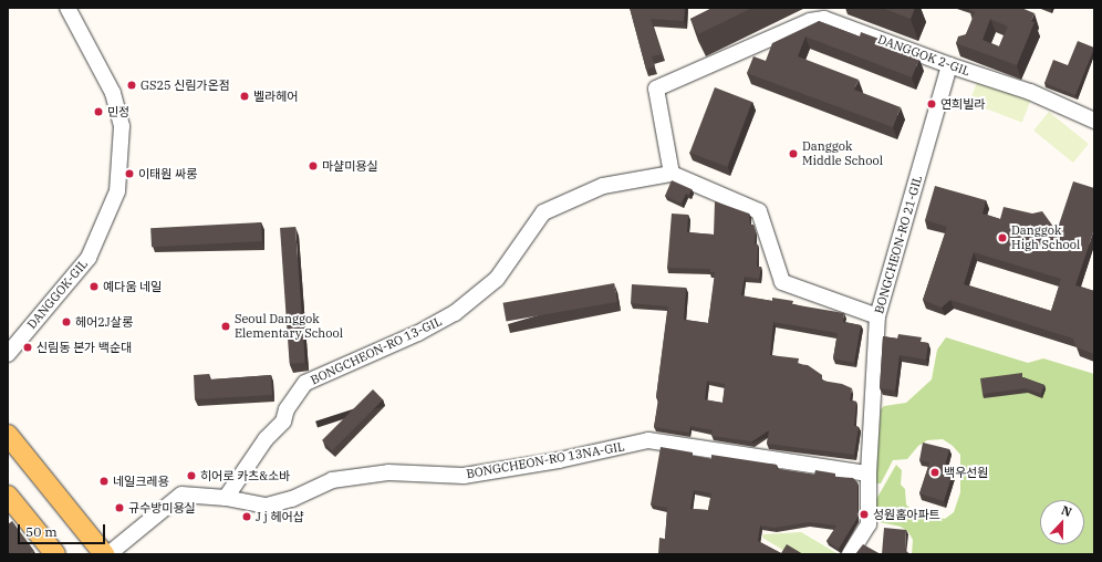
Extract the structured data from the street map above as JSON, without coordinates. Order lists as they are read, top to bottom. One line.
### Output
{"streets":{"street":["DANGGOK 2-GIL","BONGCHEON-RO 21-GIL","DANGGOK-GIL","BONGCHEON-RO 13-GIL","BONGCHEON-RO 13NA-GIL"]},"crossings":[["DANGGOK 2-GIL","BONGCHEON-RO 21-GIL"],["DANGGOK 2-GIL","BONGCHEON-RO 13-GIL"],["BONGCHEON-RO 21-GIL","BONGCHEON-RO 13NA-GIL"],["BONGCHEON-RO 13-GIL","BONGCHEON-RO 13NA-GIL"]],"places":["GS25 신림가온점","벨라헤어","연희빌라","민정","Danggok Middle School","마샬미용실","이태원 싸롱","Danggok High School","예다움 네일","헤어2J살롱","Seoul Danggok Elementary School","신림동 본가 백순대","백우선원","히어로 카츠&소바","네일크레용","규수방미용실","성원홈아파트","J j 헤어샵"],"scale_bar":"50 m","north":"top"}
